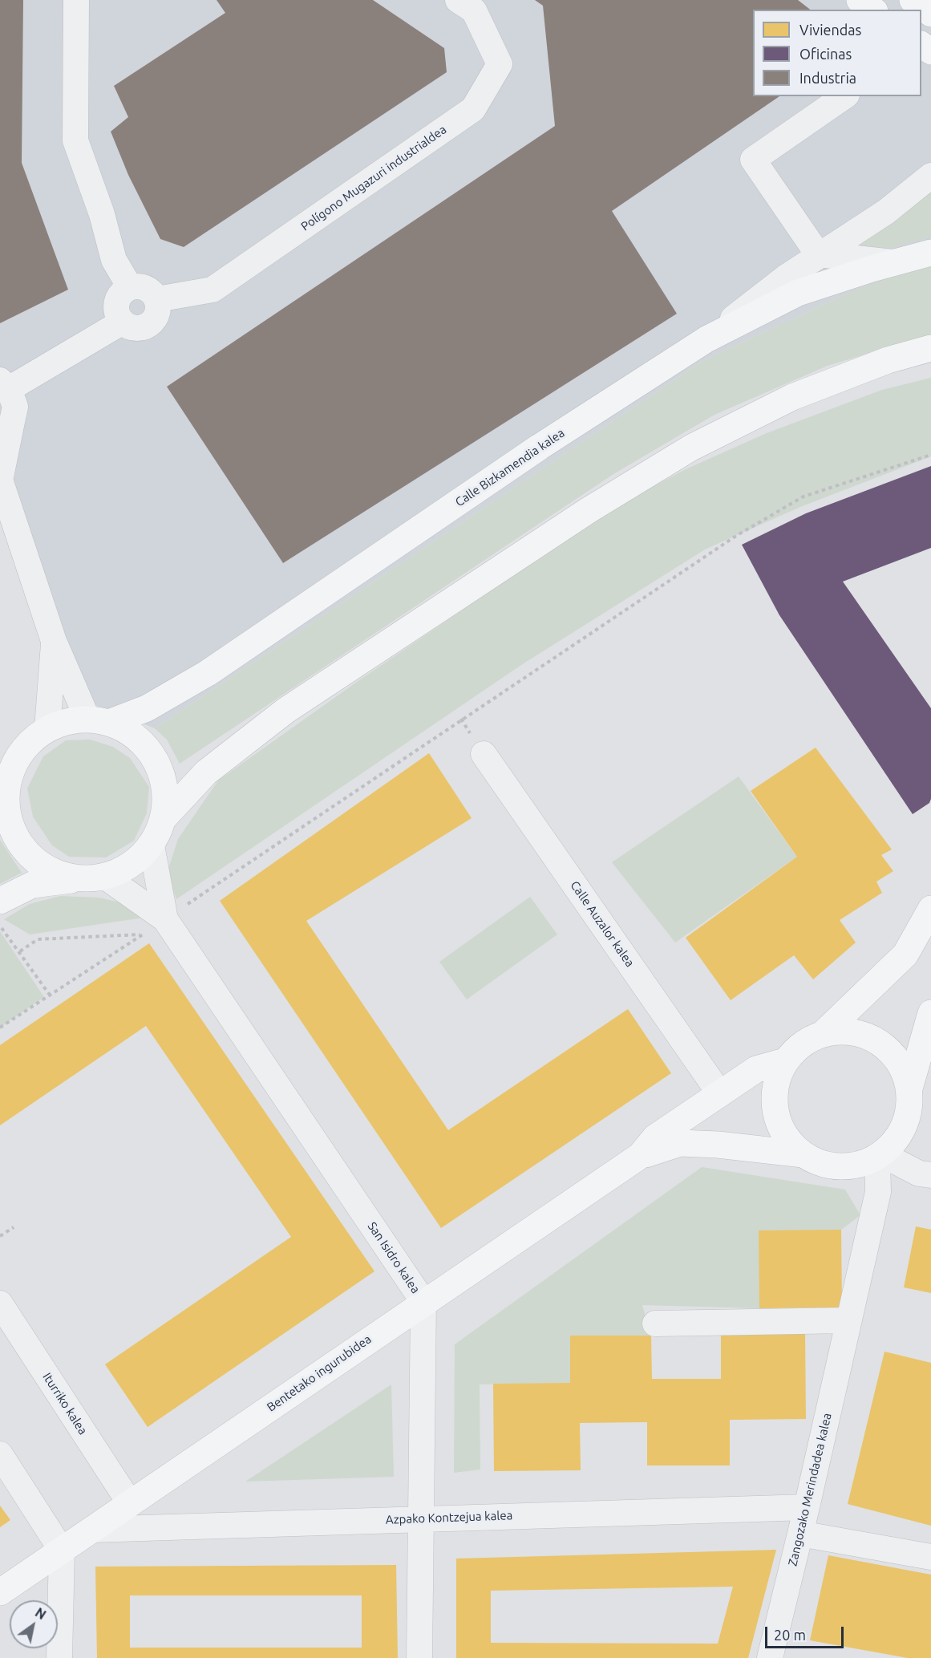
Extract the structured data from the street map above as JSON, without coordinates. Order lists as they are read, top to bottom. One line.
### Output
{"streets":{"main road":["Calle Bizkamendia kalea","Bentetako ingurubidea"],"street":["Polígono Mugazuri industrialdea","Calle Auzalor kalea","San Isidro kalea","Iturriko kalea","Zangozako Merindadea kalea","Azpako Kontzejua kalea"]},"crossings":[["Calle Bizkamendia kalea","San Isidro kalea"],["Calle Auzalor kalea","Bentetako ingurubidea"],["San Isidro kalea","Bentetako ingurubidea"],["San Isidro kalea","Azpako Kontzejua kalea"],["Bentetako ingurubidea","Iturriko kalea"],["Bentetako ingurubidea","Zangozako Merindadea kalea"],["Bentetako ingurubidea","Azpako Kontzejua kalea"],["Zangozako Merindadea kalea","Azpako Kontzejua kalea"]],"legend":["Viviendas","Oficinas","Industria"],"scale_bar":"20 m","north":"top right"}
